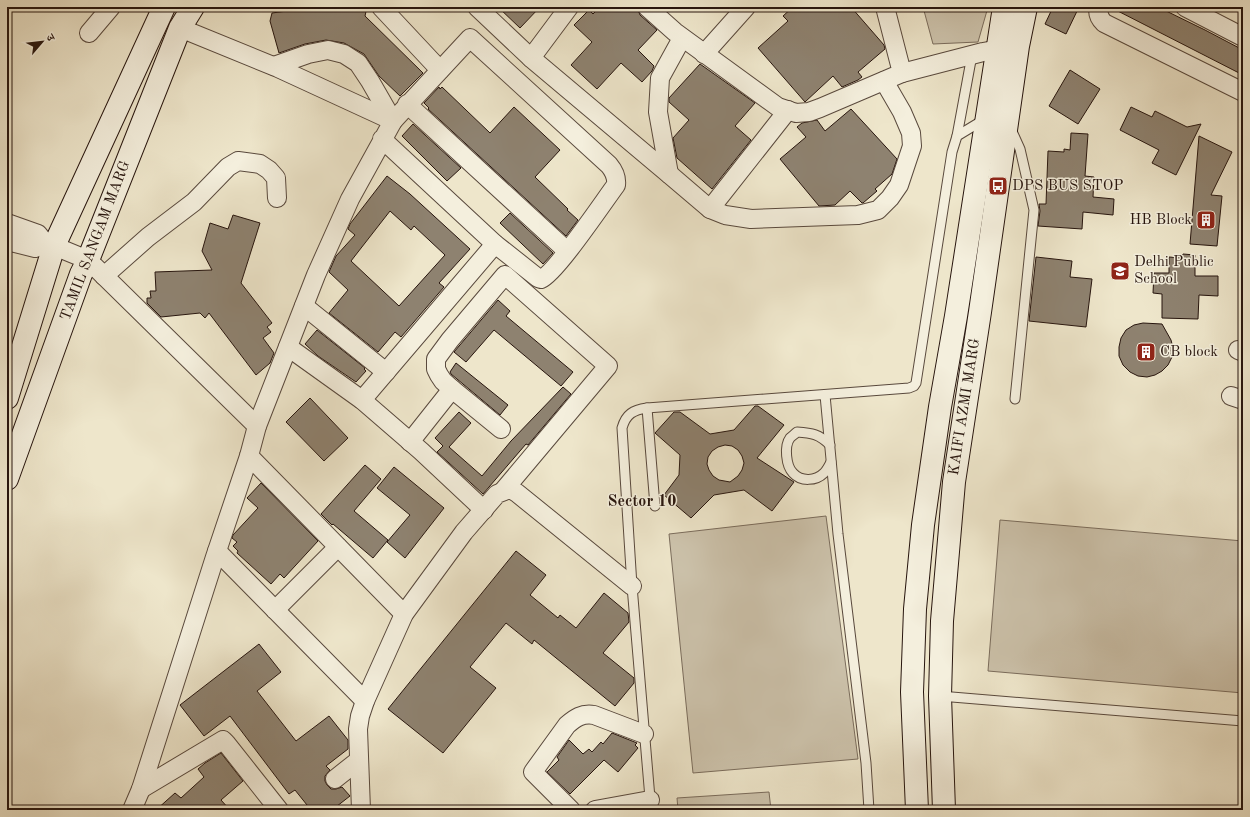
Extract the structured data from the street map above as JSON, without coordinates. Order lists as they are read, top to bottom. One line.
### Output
{"streets":{"street":["TAMIL SANGAM MARG","KAIFI AZMI MARG"]},"districts":["Sector 10"],"places":{"bus stop":["DPS BUS STOP"],"building":["HB Block","CB block"],"school or university":["Delhi Public School"]},"north":"top right"}
